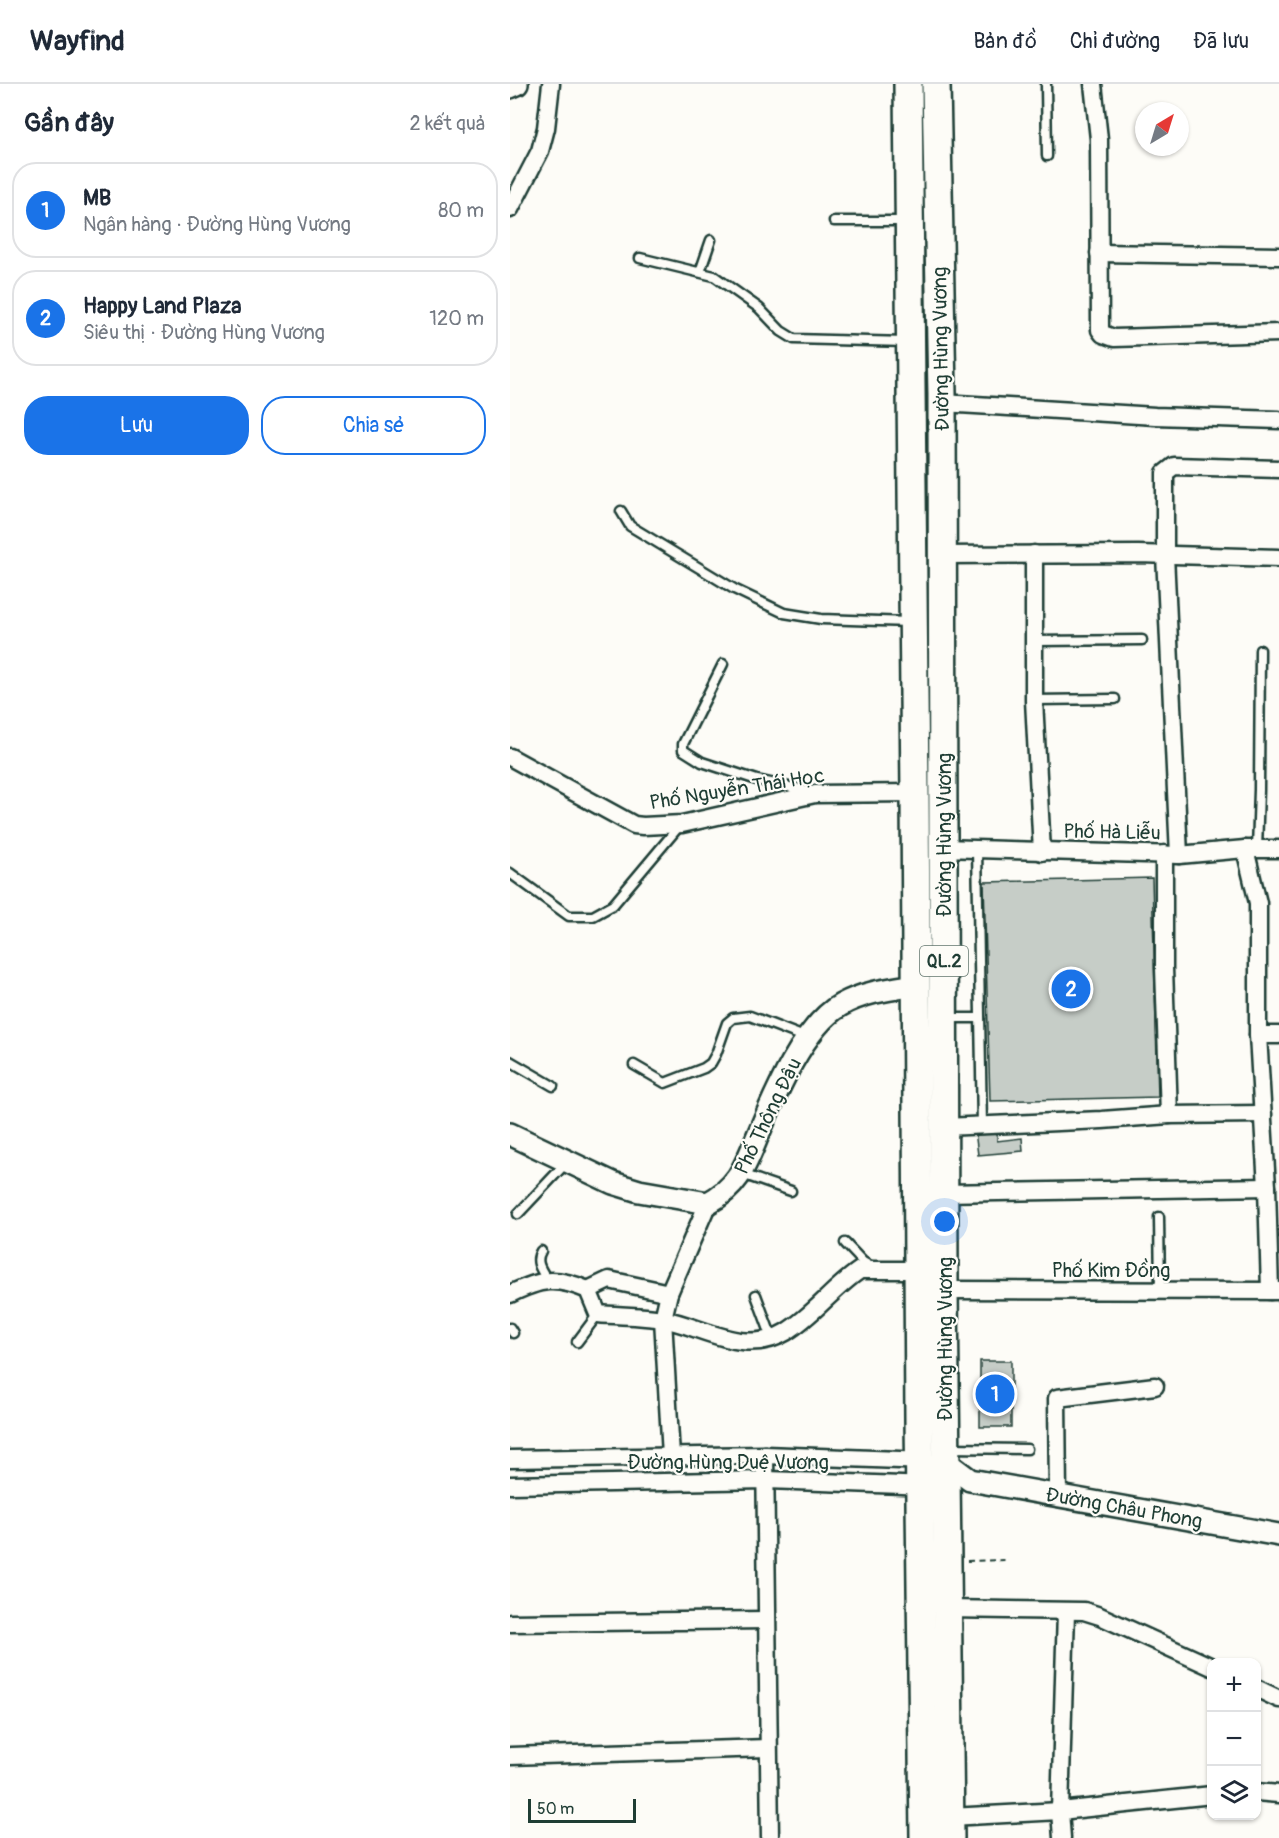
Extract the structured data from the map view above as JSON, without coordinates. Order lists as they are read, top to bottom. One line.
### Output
{"streets":{"main road":["Đường Hùng Vương","QL.2"],"street":["Phố Nguyễn Thái Học","Phố Hà Liễu","Phố Thông Đậu","Phố Kim Đồng","Đường Hùng Duệ Vương","Đường Châu Phong"]},"crossings":[["Đường Hùng Vương","Phố Nguyễn Thái Học"],["Đường Hùng Vương","Phố Hà Liễu"],["Đường Hùng Vương","Phố Thông Đậu"],["Đường Hùng Vương","Phố Kim Đồng"],["Đường Hùng Vương","Đường Hùng Duệ Vương"],["Đường Hùng Vương","Đường Châu Phong"],["Đường Hùng Duệ Vương","Đường Châu Phong"]],"scale_bar":"50 m","north":"top right","page":{"header":"Wayfind","nav":["Bản đồ","Chỉ đường","Đã lưu"],"heading":["Gần đây","2 kết quả"],"list":[{"mark":"1","name":"MB","note":"Ngân hàng · Đường Hùng Vương","value":"80 m"},{"mark":"2","name":"Happy Land Plaza","note":"Siêu thị · Đường Hùng Vương","value":"120 m"}],"buttons":["Lưu","Chia sẻ"],"pins":["2","1"],"map_buttons":["+","−"],"scale":"50 m"}}
